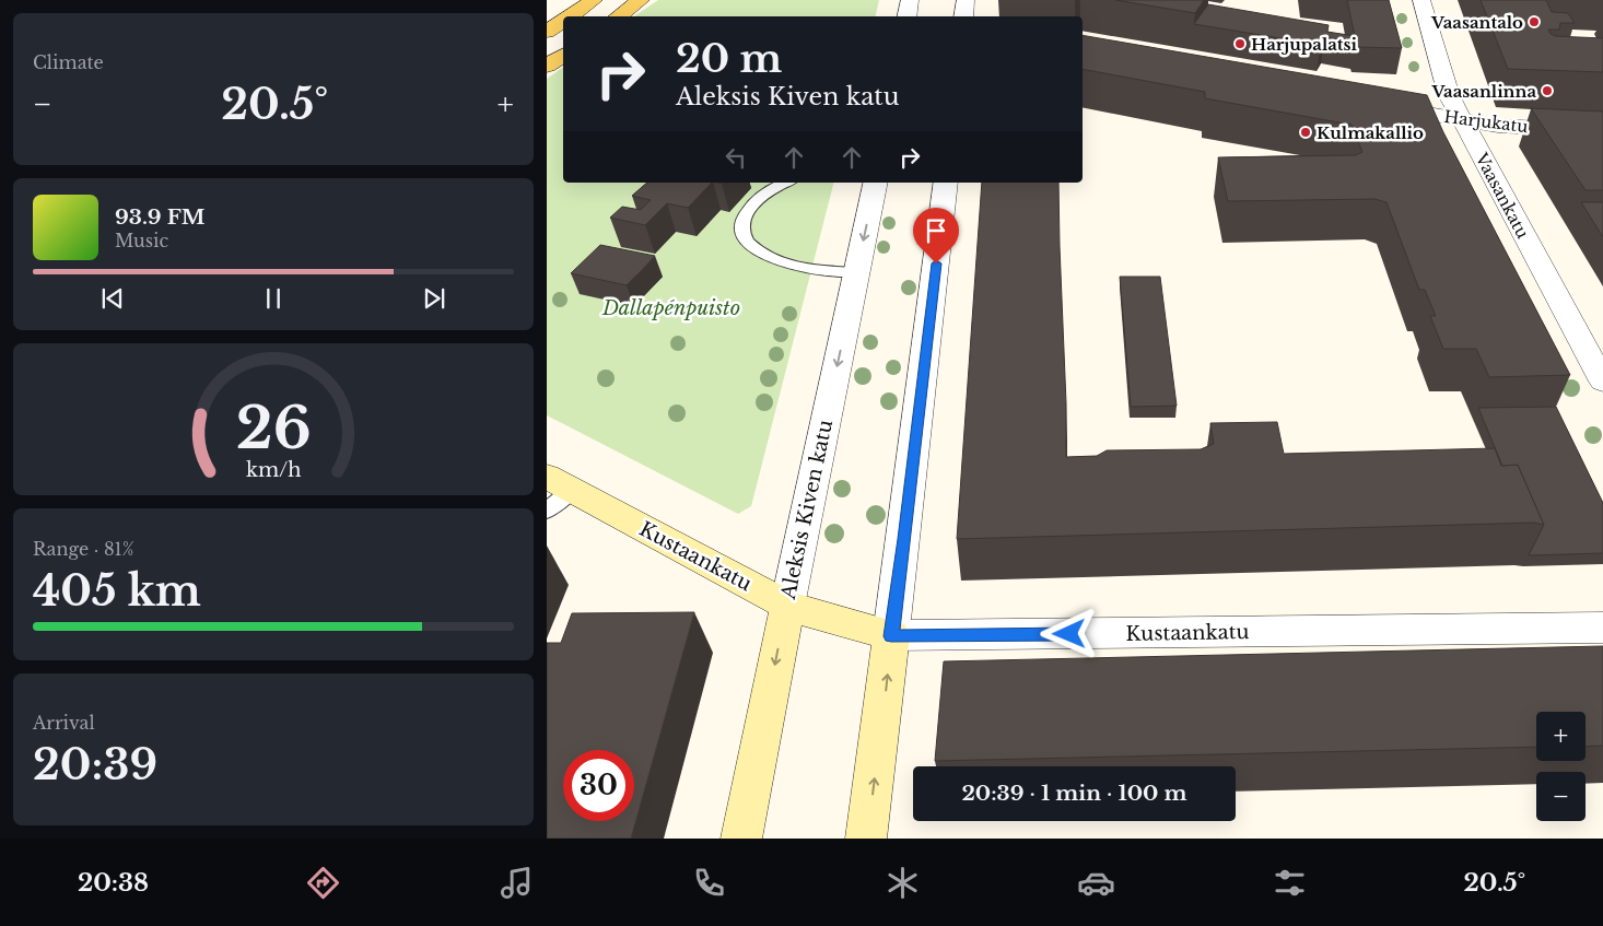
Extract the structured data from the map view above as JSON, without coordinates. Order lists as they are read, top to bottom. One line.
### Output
{"streets":{"main road":["Aleksis Kiven katu","Kustaankatu"],"street":["Harjukatu","Vaasankatu"]},"crossings":[["Harjukatu","Vaasankatu"],["Aleksis Kiven katu","Kustaankatu"]],"parks":["Dallapénpuisto"],"places":["Vaasantalo","Harjupalatsi","Vaasanlinna","Kulmakallio"],"page":{"tile":["Climate",["Range · 81%","405 km"],["Arrival","20:39"]],"turn":["20 m","Aleksis Kiven katu"],"heat":["−","20.5°","+"],"song":["93.9 FM","Music"],"map_buttons":["+","−"],"limit":"30","trip":"20:39 · 1 min · 100 m","tabs":["20:38","20.5°"],"gauge":["26","km/h"]}}
